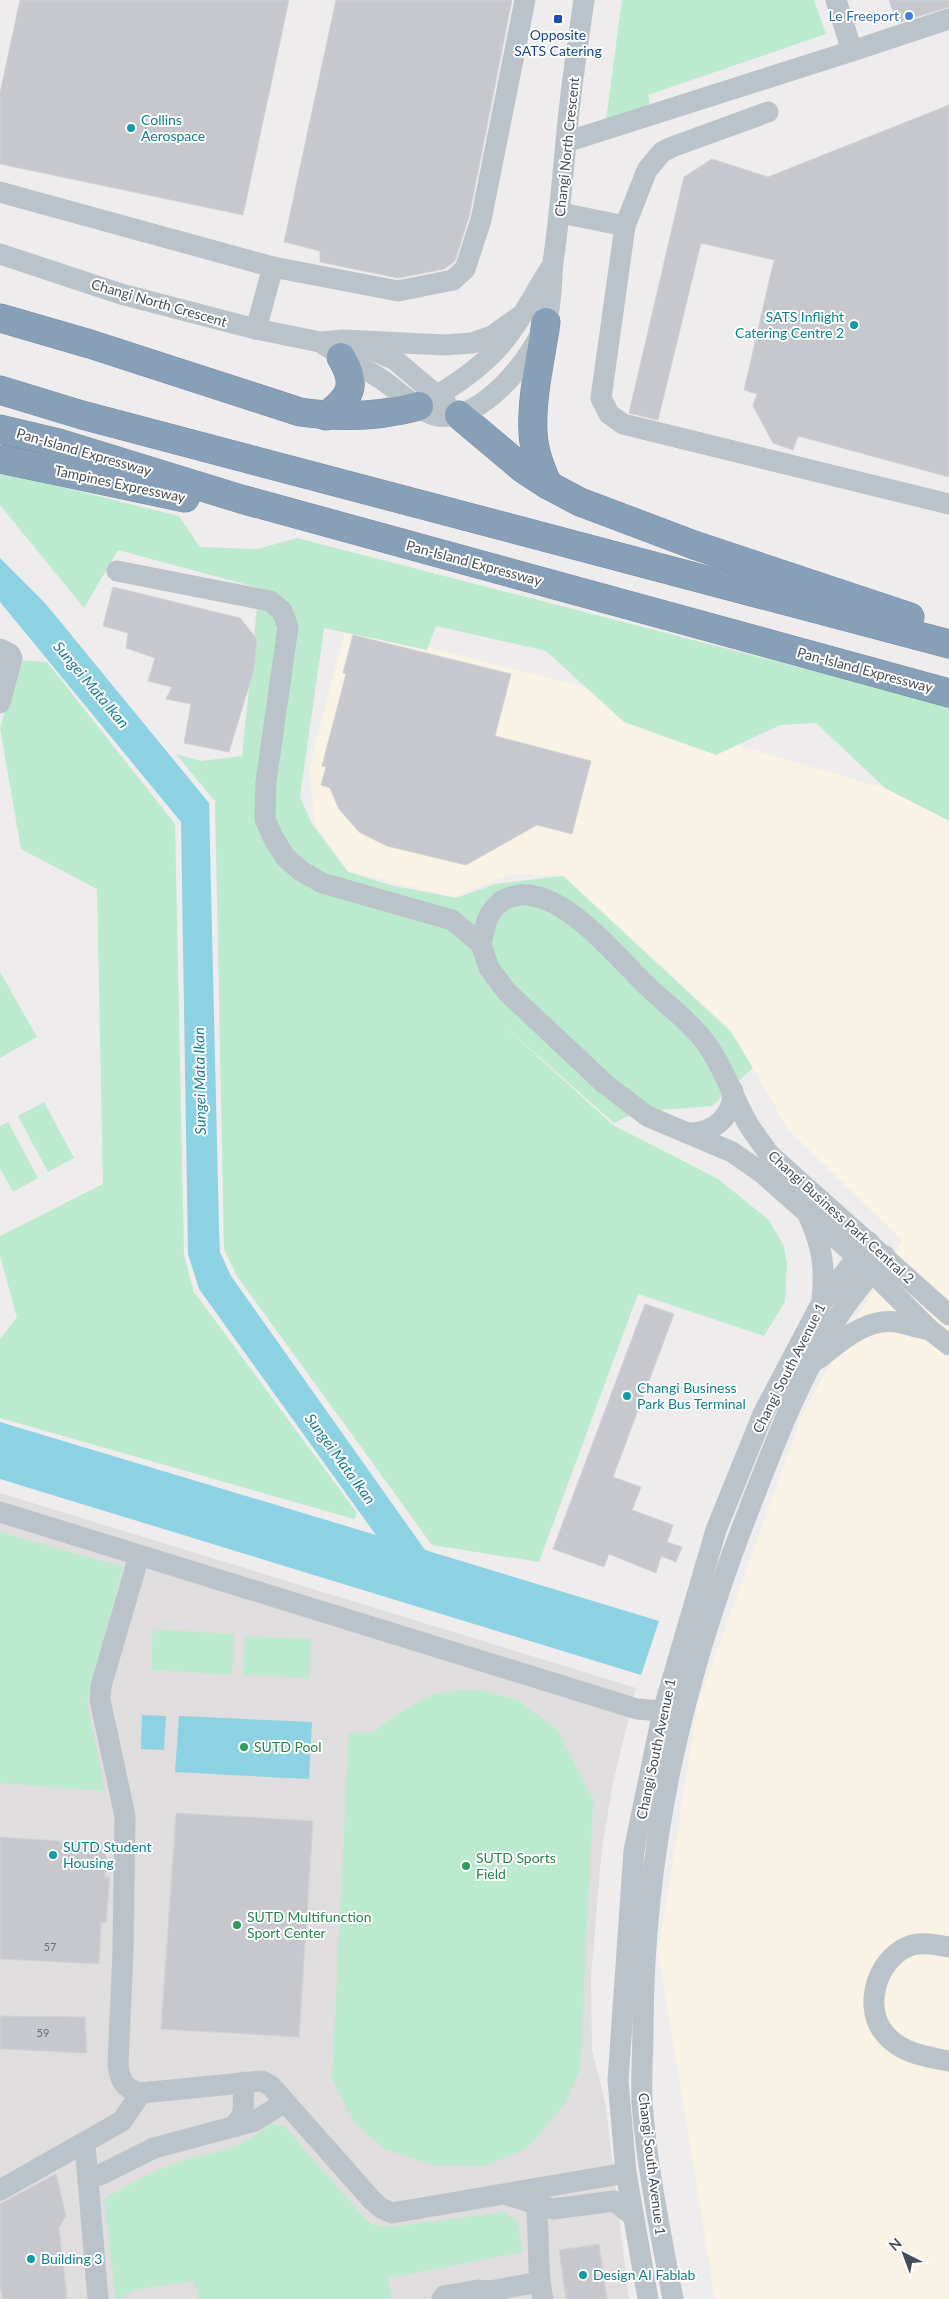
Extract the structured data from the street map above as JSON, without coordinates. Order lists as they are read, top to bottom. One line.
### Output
{"streets":{"highway":["Pan-Island Expressway","Tampines Expressway"],"street":["Changi North Crescent","Changi Business Park Central 2","Changi South Avenue 1"]},"crossings":[["Pan-Island Expressway","Tampines Expressway"],["Changi Business Park Central 2","Changi South Avenue 1"]],"water":["Sungei Mata Ikan"],"places":{"other":["Le Freeport","Collins Aerospace","SATS Inflight Catering Centre 2","Changi Business Park Bus Terminal","SUTD Pool","SUTD Student Housing","SUTD Sports Field","SUTD Multifunction Sport Center","Building 3","Design AI Fablab"],"transit":["Opposite SATS Catering"]},"house_numbers":["57","59"],"north":"top left"}
